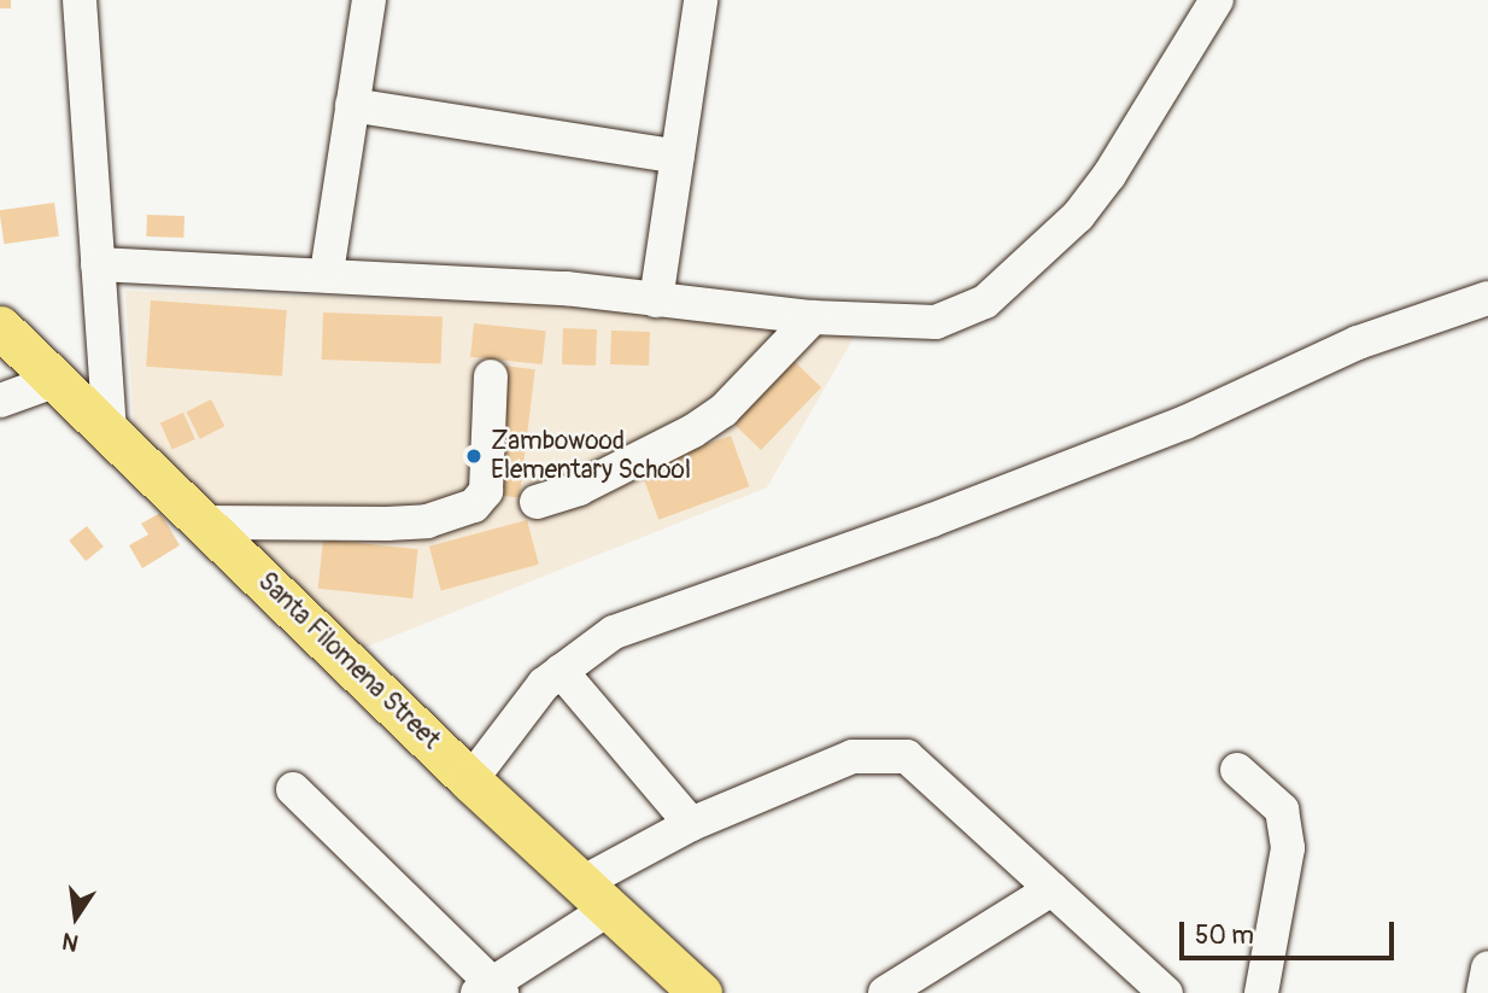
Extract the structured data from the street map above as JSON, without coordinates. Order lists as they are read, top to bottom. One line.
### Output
{"streets":{"main road":["Santa Filomena Street"]},"places":["Zambowood Elementary School"],"scale_bar":"50 m","north":"bottom"}
